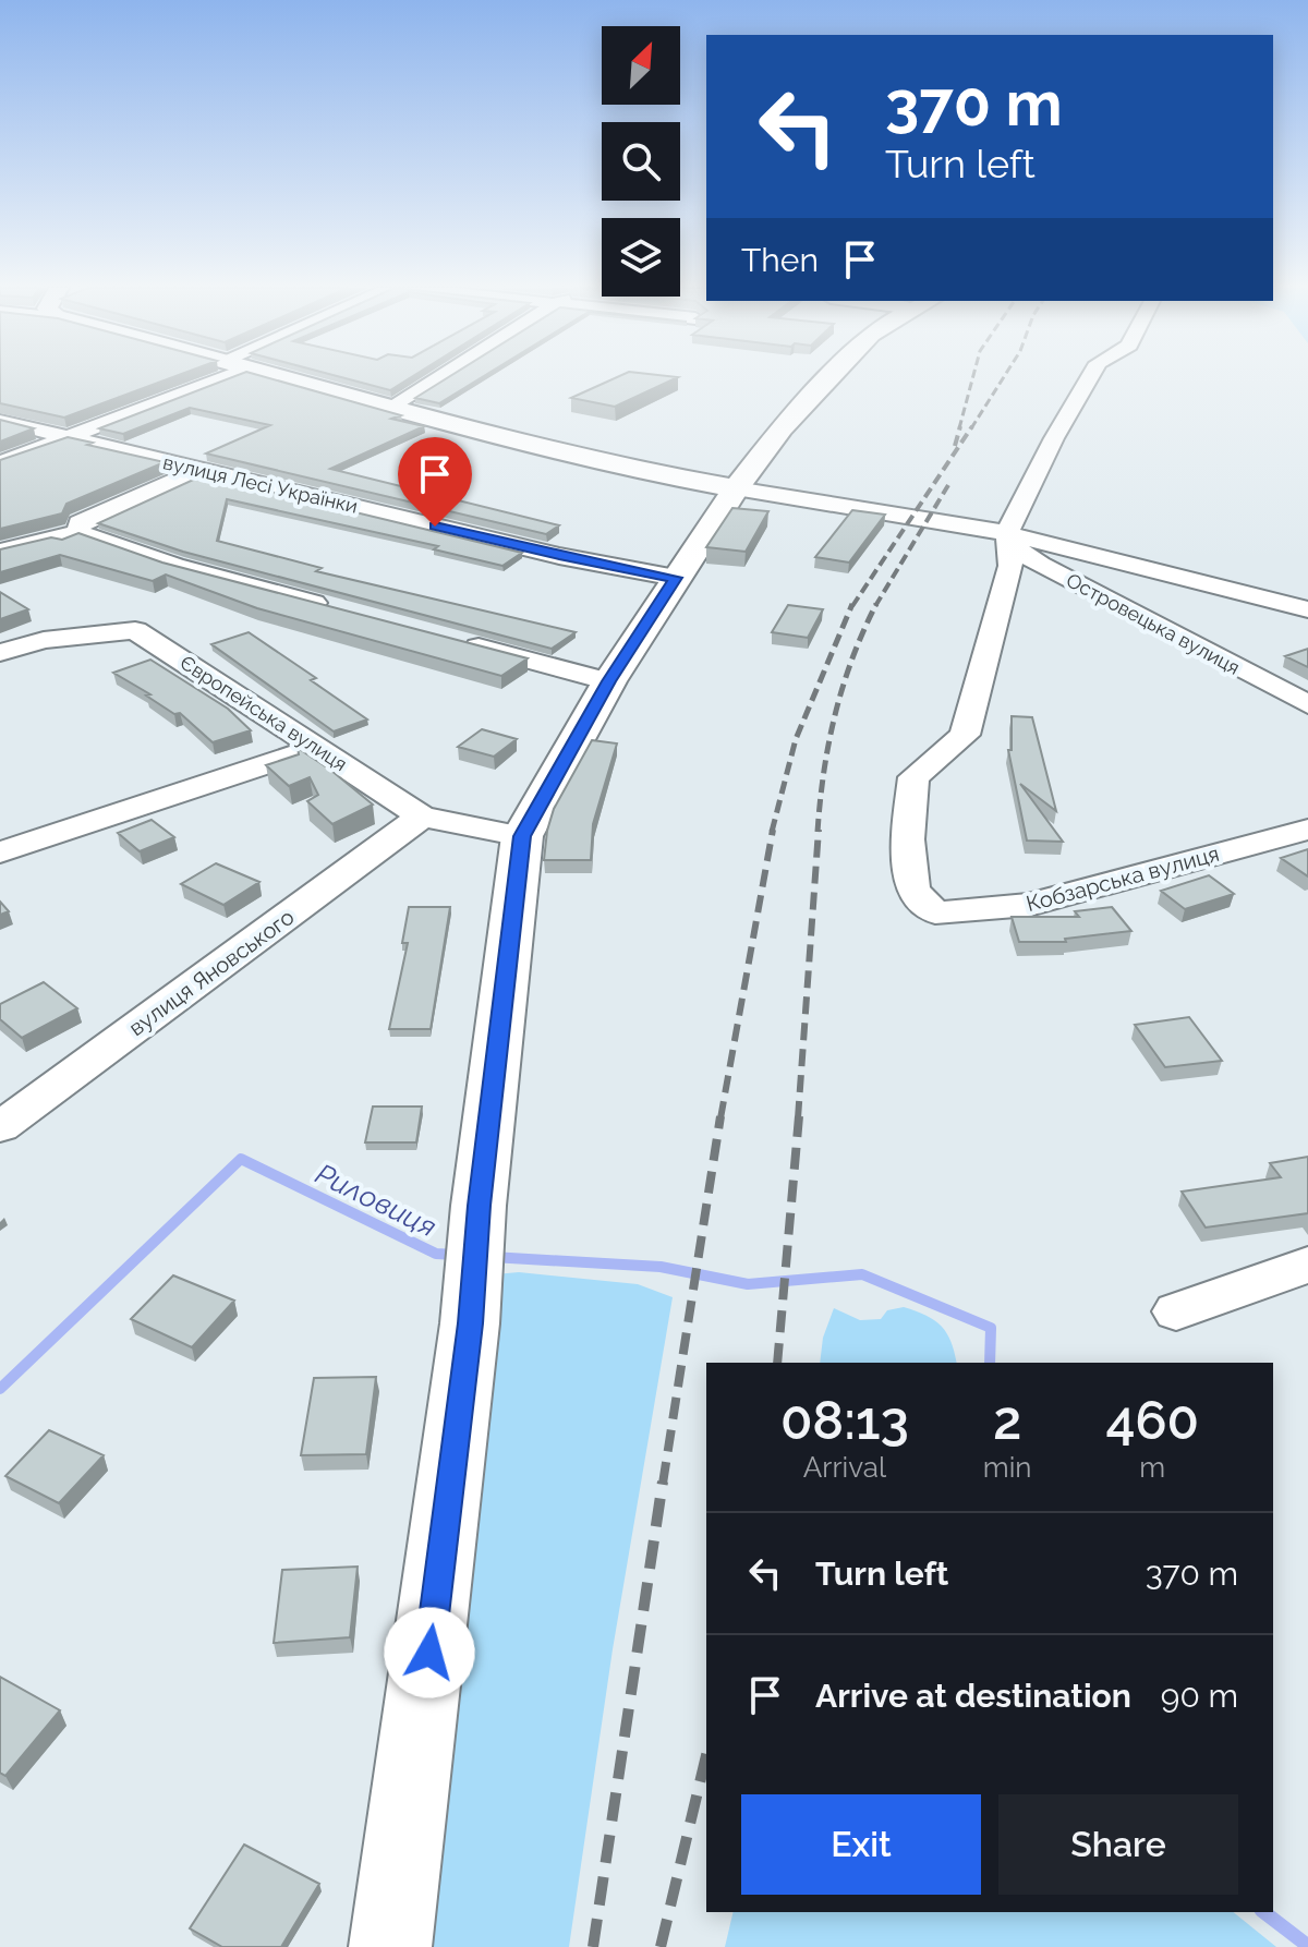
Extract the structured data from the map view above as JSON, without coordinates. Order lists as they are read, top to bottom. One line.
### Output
{"streets":{"street":["вулиця Лесі Українки","Островецька вулиця","Європейська вулиця","Кобзарська вулиця","вулиця Яновського"]},"crossings":[["Островецька вулиця","Кобзарська вулиця"],["Європейська вулиця","вулиця Яновського"]],"water":["Риловиця"],"north":"top right","page":{"turn":["370 m","Turn left"],"then":"Then","eta":["08:13","Arrival","2","min","460","m"],"list":[{"name":"Turn left","value":"370 m"},{"name":"Arrive at destination","value":"90 m"}],"buttons":["Exit","Share"]}}
